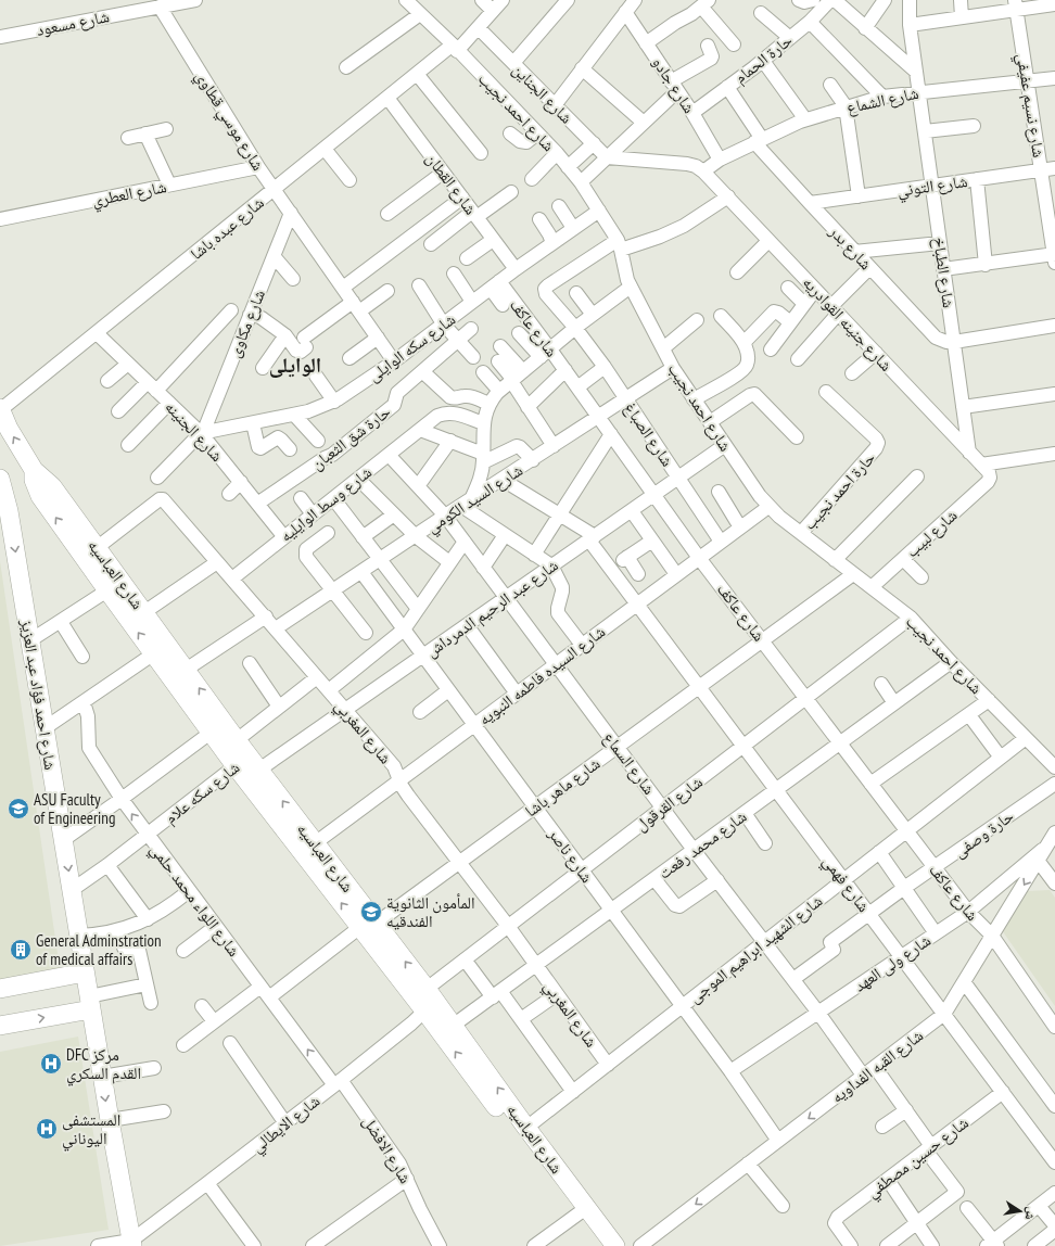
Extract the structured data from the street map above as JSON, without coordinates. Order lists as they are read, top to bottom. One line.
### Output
{"streets":{"main road":["شارع العباسيه","شارع احمد فؤاد عبد العزيز"],"street":["شارع مسعود","حارة الحمام","شارع جادو","شارع الجناين","شارع الشماع","شارع نسيم عفيفي","شارع احمد نجيب","شارع موسي قطاوي","شارع القطان","شارع التوني","شارع العطري","شارع عبده باشا","شارع بدر","شارع الطباخ","شارع مكاوى","شارع جنينه القوادريه","شارع عاكف","شارع سكه الوايلى","شارع الجنينه","شارع الصباغ","حارة شق الثعبان","حارة احمد نجيب","شارع السيد الكومي","شارع وسط الوايليه","شارع لبيب","شارع عبد الرحيم الدمرداش","شارع السيده فاطمه النبويه","شارع المغربي","شارع السماع","شارع ماهر باشا","شارع سكه علام","شارع القرقول","حارة وصفى","شارع محمد رفعت","شارع ناصر","شارع فهمي","شارع اللواء محمد حلمي","شارع الشهيد ابراهيم الموجى","شارع ولى العهد","شارع القبه الفداويه","شارع الايطالي","شارع الافضل","شارع حسين مصطفي"]},"crossings":[["شارع مسعود","شارع موسي قطاوي"],["حارة الحمام","شارع جادو"],["حارة الحمام","شارع بدر"],["شارع جادو","شارع الشماع"],["شارع الجناين","شارع عبده باشا"],["شارع الشماع","شارع نسيم عفيفي"],["شارع الشماع","شارع بدر"],["شارع الشماع","شارع الطباخ"],["شارع الشماع","شارع جنينه القوادريه"],["شارع نسيم عفيفي","شارع التوني"],["شارع احمد نجيب","شارع عبده باشا"],["شارع احمد نجيب","شارع سكه الوايلى"],["شارع احمد نجيب","شارع الصباغ"],["شارع احمد نجيب","حارة احمد نجيب"],["شارع احمد نجيب","شارع السيد الكومي"],["شارع احمد نجيب","شارع لبيب"],["شارع احمد نجيب","شارع عبد الرحيم الدمرداش"],["شارع احمد نجيب","شارع السيده فاطمه النبويه"],["شارع احمد نجيب","شارع ماهر باشا"],["شارع احمد نجيب","شارع القرقول"],["شارع احمد نجيب","شارع محمد رفعت"],["شارع احمد نجيب","شارع الشهيد ابراهيم الموجى"],["شارع موسي قطاوي","شارع العطري"],["شارع موسي قطاوي","شارع عبده باشا"],["شارع موسي قطاوي","شارع مكاوى"],["شارع موسي قطاوي","شارع سكه الوايلى"],["شارع القطان","شارع عبده باشا"],["شارع القطان","شارع سكه الوايلى"],["شارع التوني","شارع بدر"],["شارع التوني","شارع الطباخ"],["شارع عبده باشا","شارع الجنينه"],["شارع عبده باشا","شارع العباسيه"],["شارع بدر","شارع الطباخ"],["شارع الطباخ","شارع جنينه القوادريه"],["شارع مكاوى","شارع سكه الوايلى"],["شارع مكاوى","شارع الجنينه"],["شارع جنينه القوادريه","شارع لبيب"],["شارع عاكف","شارع سكه الوايلى"],["شارع عاكف","شارع السيد الكومي"],["شارع عاكف","شارع عبد الرحيم الدمرداش"],["شارع عاكف","شارع السيده فاطمه النبويه"],["شارع عاكف","شارع ماهر باشا"],["شارع عاكف","شارع القرقول"],["شارع عاكف","حارة وصفى"],["شارع عاكف","شارع محمد رفعت"],["شارع عاكف","شارع الشهيد ابراهيم الموجى"],["شارع عاكف","شارع ولى العهد"],["شارع عاكف","شارع القبه الفداويه"],["شارع سكه الوايلى","شارع الجنينه"],["شارع الجنينه","حارة شق الثعبان"],["شارع الجنينه","شارع وسط الوايليه"],["شارع الصباغ","شارع السيد الكومي"],["شارع الصباغ","شارع عبد الرحيم الدمرداش"],["شارع الصباغ","شارع السيده فاطمه النبويه"],["شارع السيد الكومي","شارع المغربي"],["شارع السيد الكومي","شارع السماع"],["شارع السيد الكومي","شارع ناصر"],["شارع وسط الوايليه","شارع المغربي"],["شارع وسط الوايليه","شارع السماع"],["شارع العباسيه","شارع عبد الرحيم الدمرداش"],["شارع العباسيه","شارع السيده فاطمه النبويه"],["شارع العباسيه","شارع المغربي"],["شارع العباسيه","شارع ماهر باشا"],["شارع العباسيه","شارع سكه علام"],["شارع العباسيه","شارع القرقول"],["شارع العباسيه","شارع محمد رفعت"],["شارع العباسيه","شارع الشهيد ابراهيم الموجى"],["شارع العباسيه","شارع الايطالي"],["شارع عبد الرحيم الدمرداش","شارع المغربي"],["شارع عبد الرحيم الدمرداش","شارع السماع"],["شارع عبد الرحيم الدمرداش","شارع سكه علام"],["شارع عبد الرحيم الدمرداش","شارع ناصر"],["شارع عبد الرحيم الدمرداش","شارع فهمي"],["شارع السيده فاطمه النبويه","شارع المغربي"],["شارع السيده فاطمه النبويه","شارع السماع"],["شارع السيده فاطمه النبويه","شارع ناصر"],["شارع السيده فاطمه النبويه","شارع فهمي"],["شارع احمد فؤاد عبد العزيز","شارع سكه علام"],["شارع احمد فؤاد عبد العزيز","شارع الايطالي"],["شارع المغربي","شارع ماهر باشا"],["شارع المغربي","شارع القرقول"],["شارع المغربي","شارع محمد رفعت"],["شارع المغربي","شارع الشهيد ابراهيم الموجى"],["شارع السماع","شارع ماهر باشا"],["شارع السماع","شارع القرقول"],["شارع السماع","حارة وصفى"],["شارع السماع","شارع محمد رفعت"],["شارع السماع","شارع الشهيد ابراهيم الموجى"],["شارع السماع","شارع ولى العهد"],["شارع السماع","شارع القبه الفداويه"],["شارع ماهر باشا","شارع ناصر"],["شارع ماهر باشا","شارع فهمي"],["شارع ماهر باشا","شارع اللواء محمد حلمي"],["شارع سكه علام","شارع اللواء محمد حلمي"],["شارع القرقول","شارع ناصر"],["شارع القرقول","شارع فهمي"],["شارع القرقول","شارع الايطالي"],["حارة وصفى","شارع فهمي"],["شارع محمد رفعت","شارع ناصر"],["شارع محمد رفعت","شارع فهمي"],["شارع ناصر","شارع الشهيد ابراهيم الموجى"],["شارع ناصر","شارع ولى العهد"],["شارع ناصر","شارع القبه الفداويه"],["شارع فهمي","شارع الشهيد ابراهيم الموجى"],["شارع فهمي","شارع ولى العهد"],["شارع فهمي","شارع القبه الفداويه"],["شارع فهمي","شارع حسين مصطفي"],["شارع اللواء محمد حلمي","شارع الايطالي"],["شارع اللواء محمد حلمي","شارع الافضل"],["شارع ولى العهد","شارع القبه الفداويه"],["شارع الايطالي","شارع الافضل"]],"one_way":["شارع القبه الفداويه"],"districts":["الوايلى"],"places":{"school or university":["ASU Faculty of Engineering","المأمون الثانوية الفندقيه"],"building":["General Adminstration of medical affairs"],"hospital":["DFC مركز القدم السكري","المستشفى اليوناني"]},"north":"right"}
